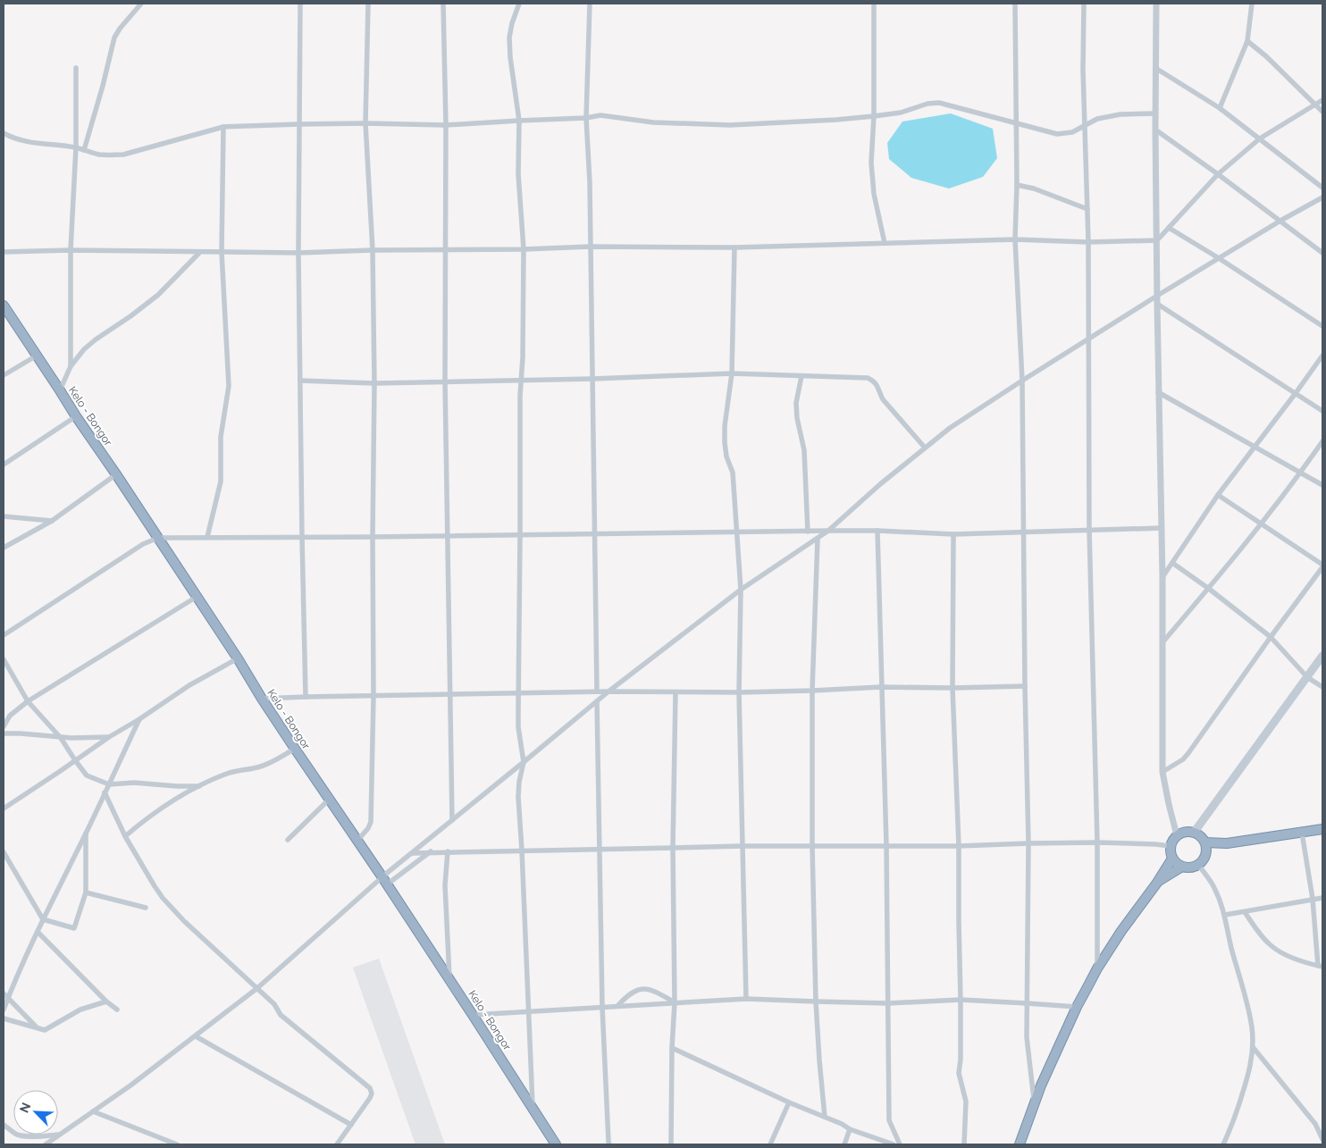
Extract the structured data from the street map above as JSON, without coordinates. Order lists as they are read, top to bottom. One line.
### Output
{"streets":{"highway":["Kelo - Bongor"]},"north":"top left"}
